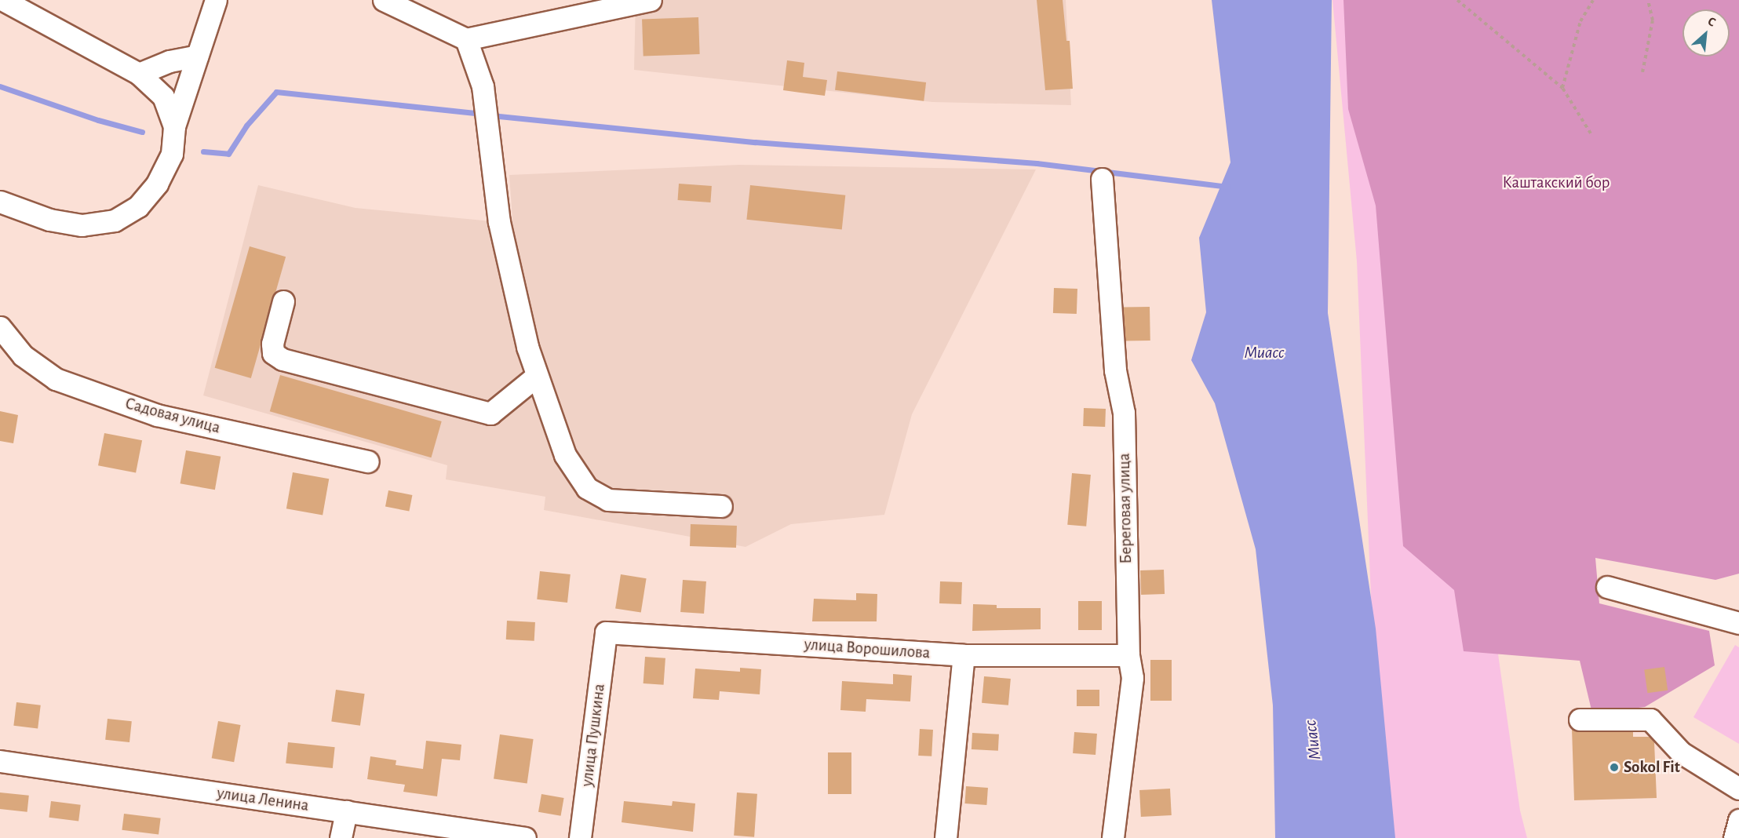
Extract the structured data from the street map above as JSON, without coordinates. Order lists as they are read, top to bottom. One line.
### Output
{"streets":{"street":["Садовая улица","Береговая улица","улица Ворошилова","улица Пушкина","улица Ленина"]},"crossings":[["Береговая улица","улица Ворошилова"],["улица Ворошилова","улица Пушкина"]],"water":["Миасс"],"parks":["Каштакский бор"],"places":["Sokol Fit"],"north":"top right"}
